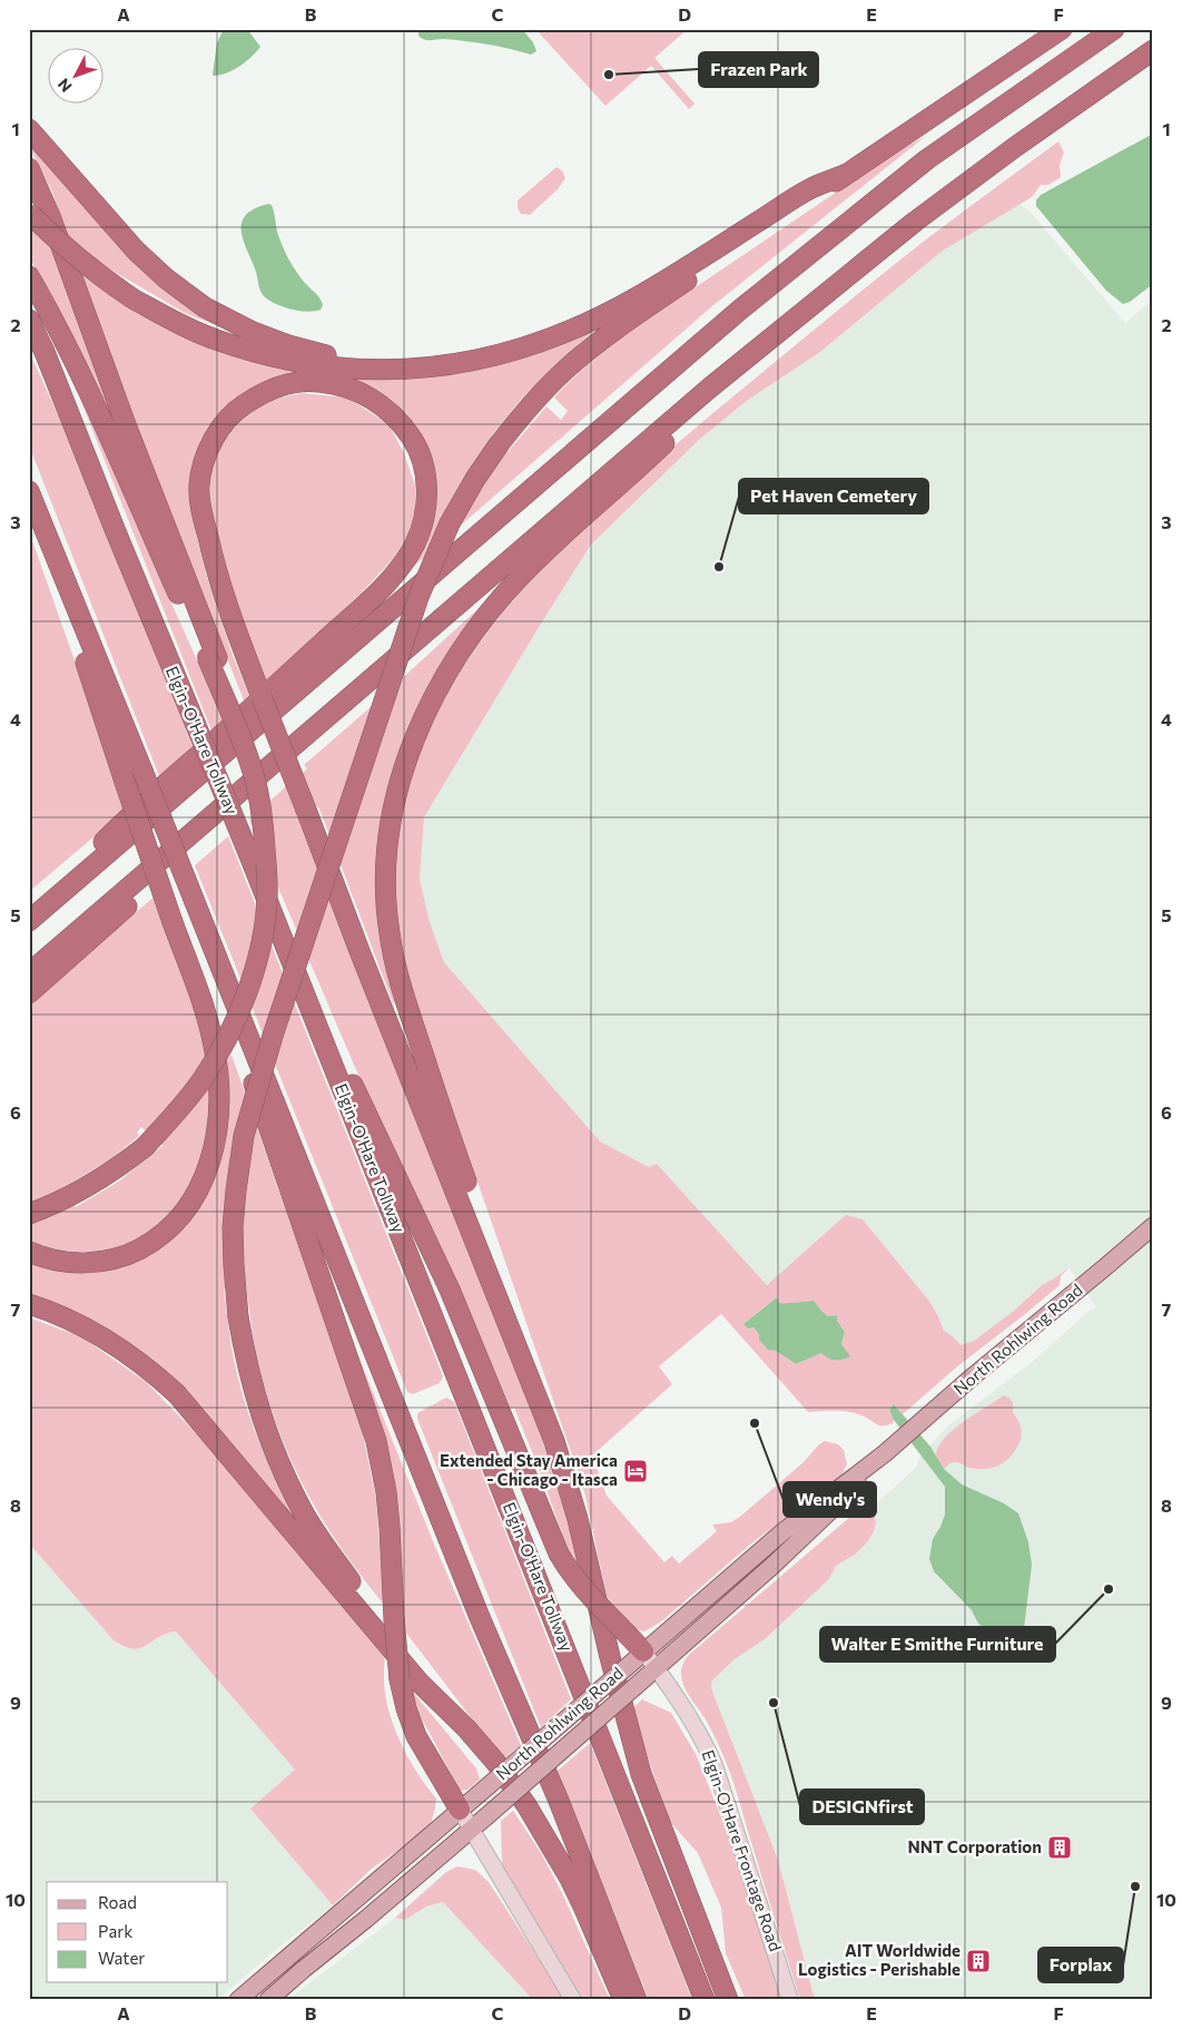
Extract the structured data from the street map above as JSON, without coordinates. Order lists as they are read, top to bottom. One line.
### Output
{"streets":{"highway":["Elgin-O'Hare Tollway"],"main road":["North Rohlwing Road","Elgin-O'Hare Frontage Road"]},"crossings":[["North Rohlwing Road","Elgin-O'Hare Frontage Road"]],"places":{"other":["Frazen Park","Pet Haven Cemetery","Wendy's","Walter E Smithe Furniture","DESIGNfirst","Forplax"],"hotel":["Extended Stay America - Chicago - Itasca"],"building":["NNT Corporation","AIT Worldwide Logistics - Perishable"]},"legend":["Road","Park","Water"],"north":"bottom left","grid":{"columns":["A","B","C","D","E","F"],"rows":["1","2","3","4","5","6","7","8","9","10"]}}
